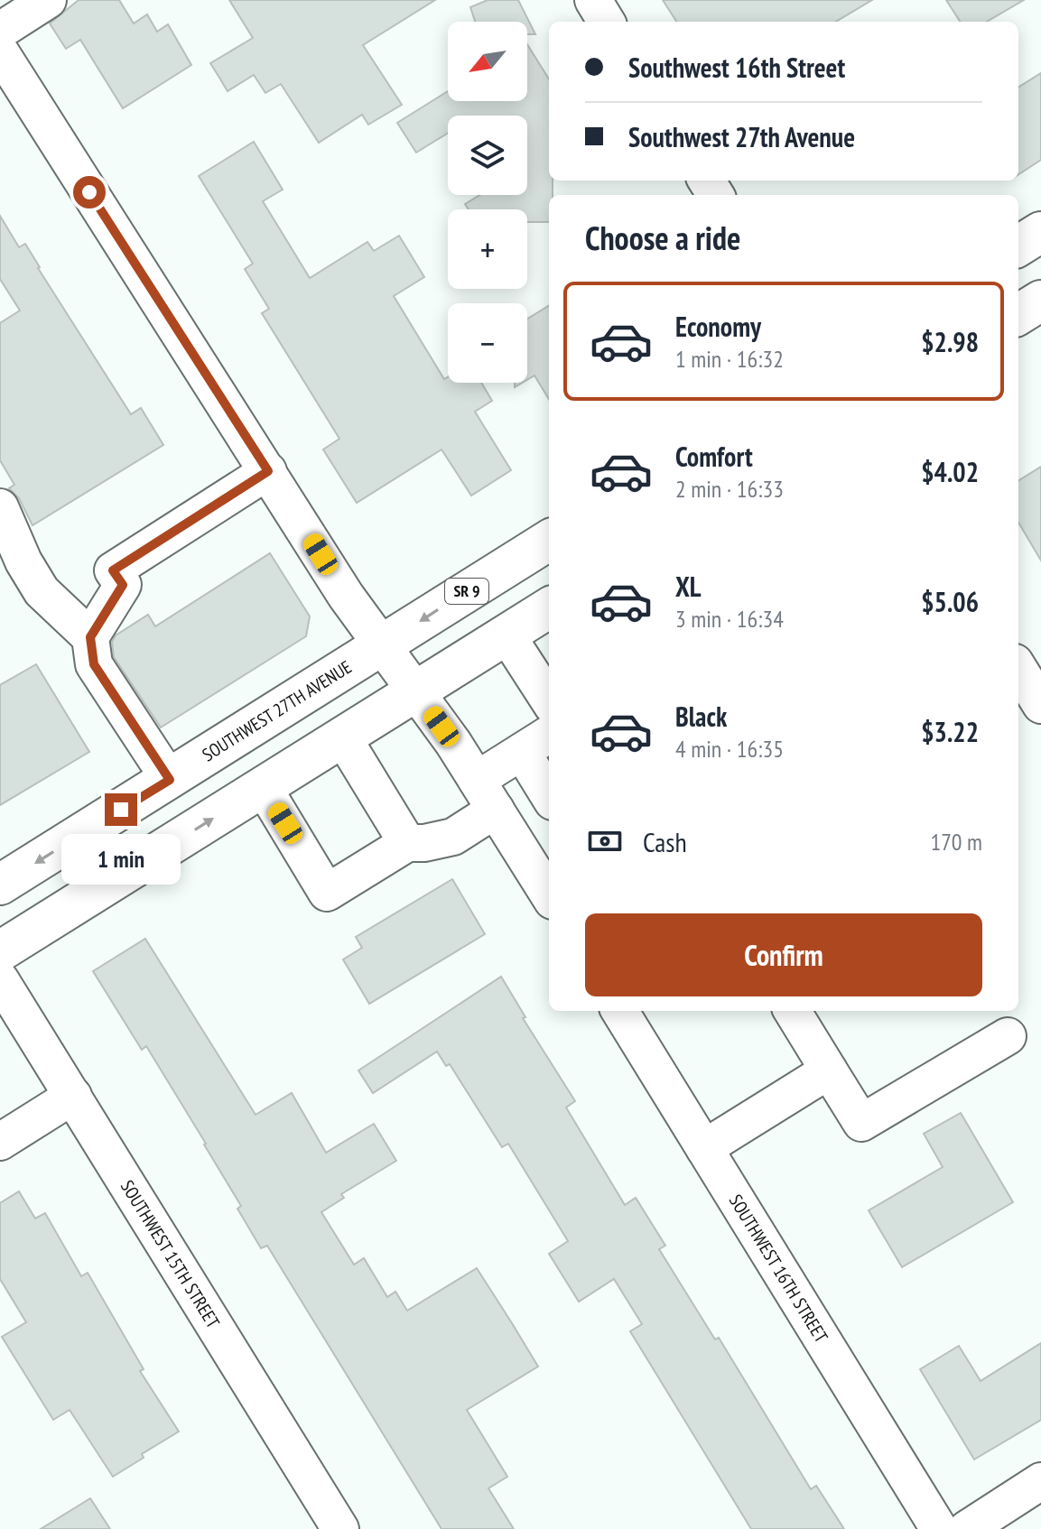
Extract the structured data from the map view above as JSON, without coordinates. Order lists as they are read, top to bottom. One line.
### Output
{"streets":{"highway":["SR 9","SOUTHWEST 27TH AVENUE"],"street":["SOUTHWEST 15TH STREET","SOUTHWEST 16TH STREET"]},"north":"bottom left","page":{"map_buttons":["+","−"],"banner":["Southwest 16th Street","Southwest 27th Avenue"],"heading":"Choose a ride","list":[{"name":"Economy","note":"1 min · 16:32","value":"$2.98"},{"name":"Comfort","note":"2 min · 16:33","value":"$4.02"},{"name":"XL","note":"3 min · 16:34","value":"$5.06"},{"name":"Black","note":"4 min · 16:35","value":"$3.22"}],"pay":["Cash","170 m"],"bubble":"1 min","buttons":"Confirm"}}
